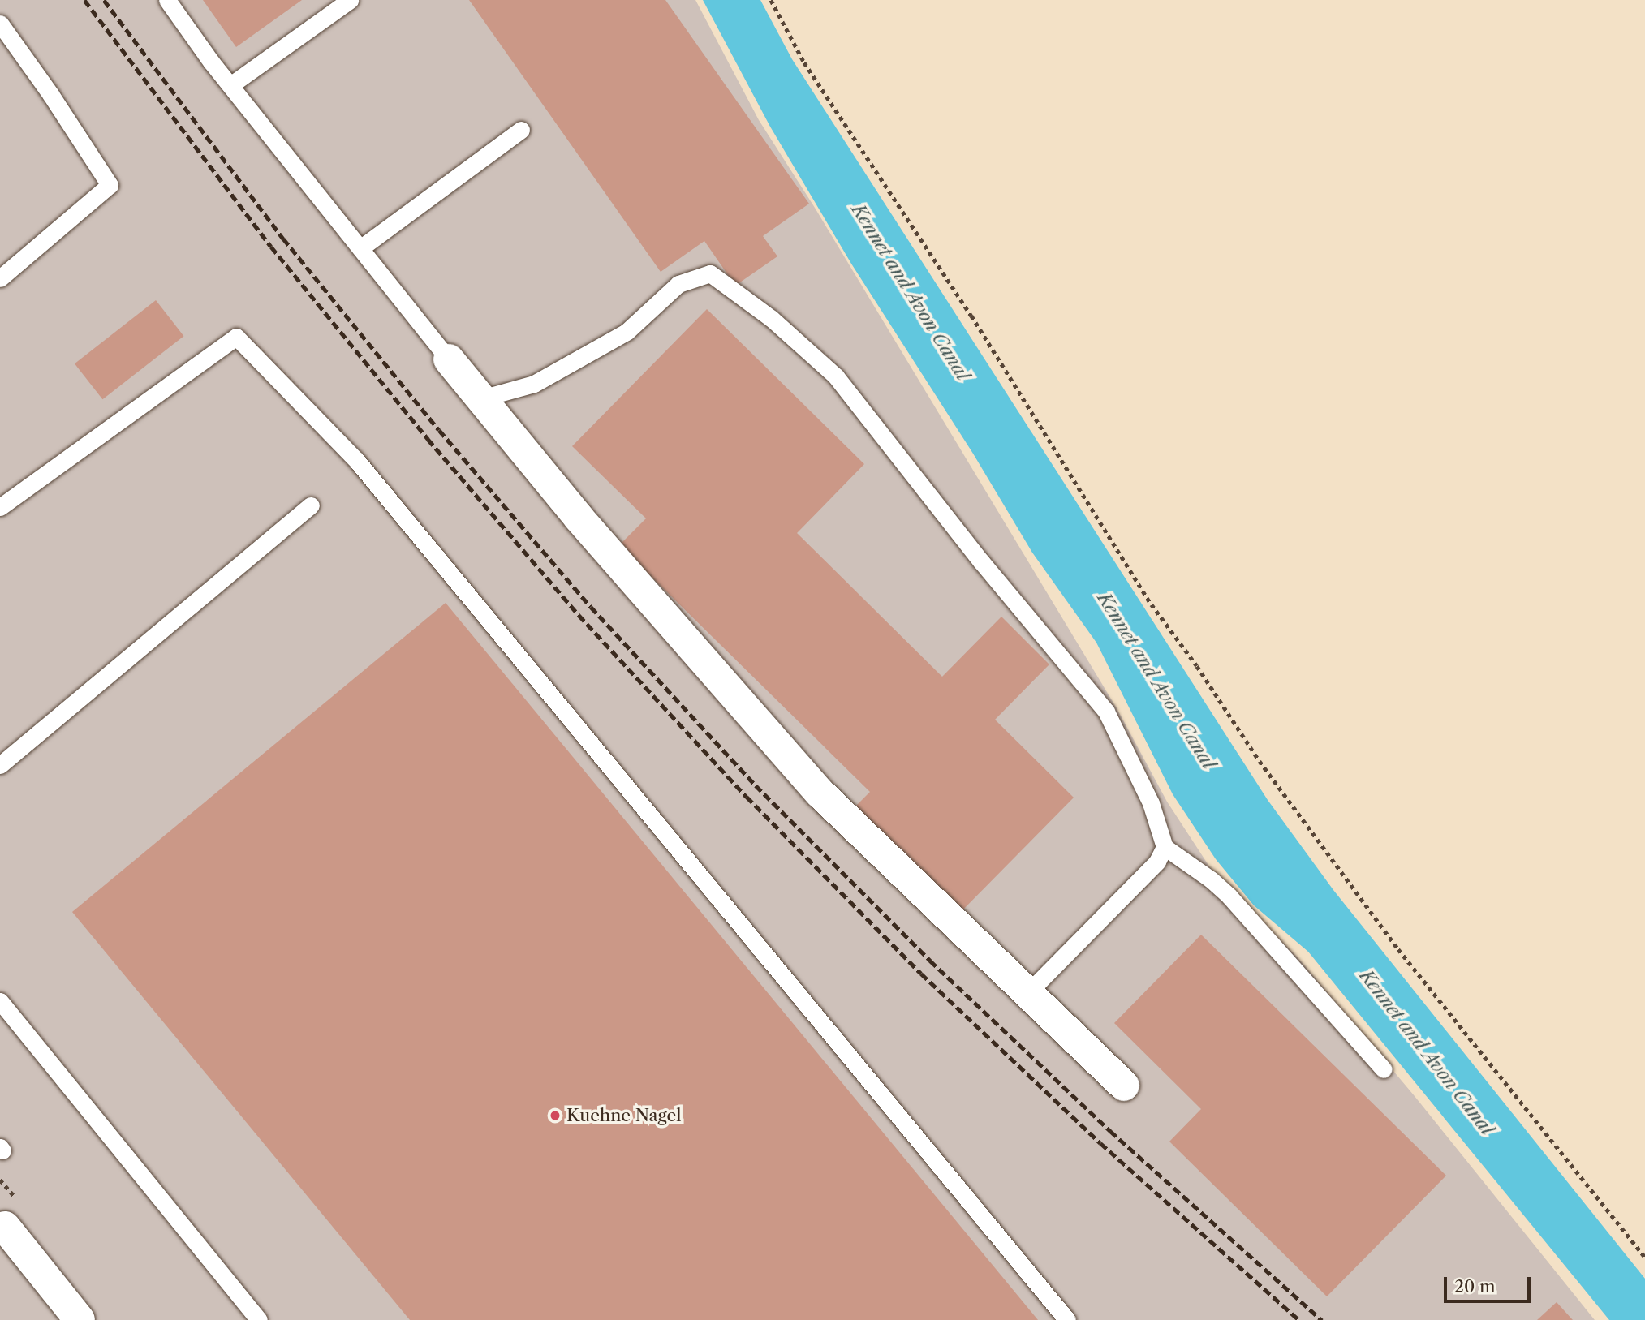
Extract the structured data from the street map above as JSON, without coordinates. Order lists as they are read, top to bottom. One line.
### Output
{"water":["Kennet and Avon Canal"],"places":["Kuehne Nagel"],"scale_bar":"20 m"}
